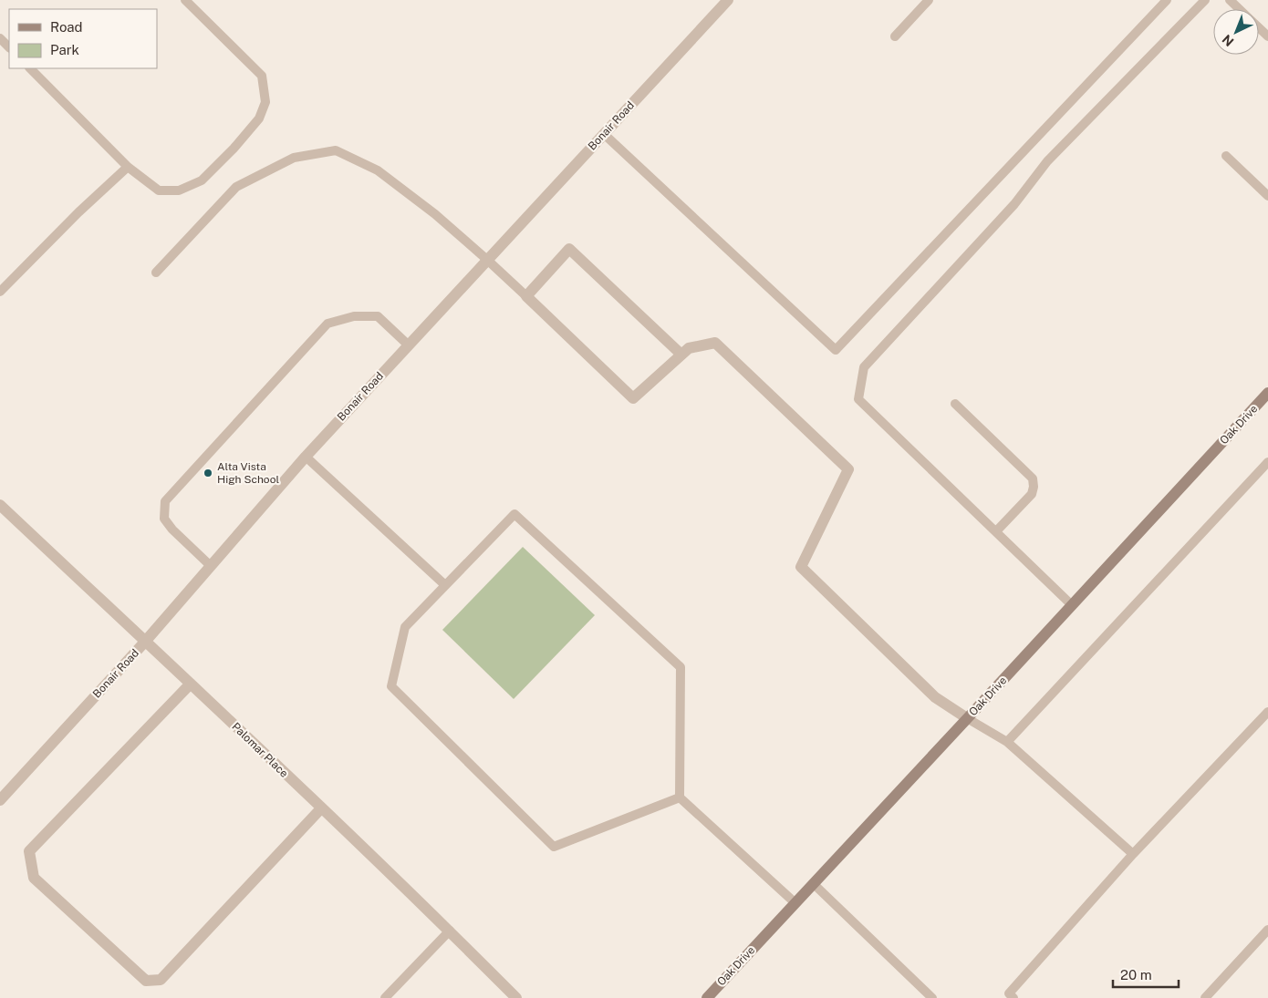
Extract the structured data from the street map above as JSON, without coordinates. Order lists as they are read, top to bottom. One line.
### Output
{"streets":{"street":["Bonair Road","Oak Drive","Palomar Place"]},"crossings":[["Bonair Road","Palomar Place"]],"places":["Alta Vista High School"],"legend":["Road","Park"],"scale_bar":"20 m","north":"bottom left"}
